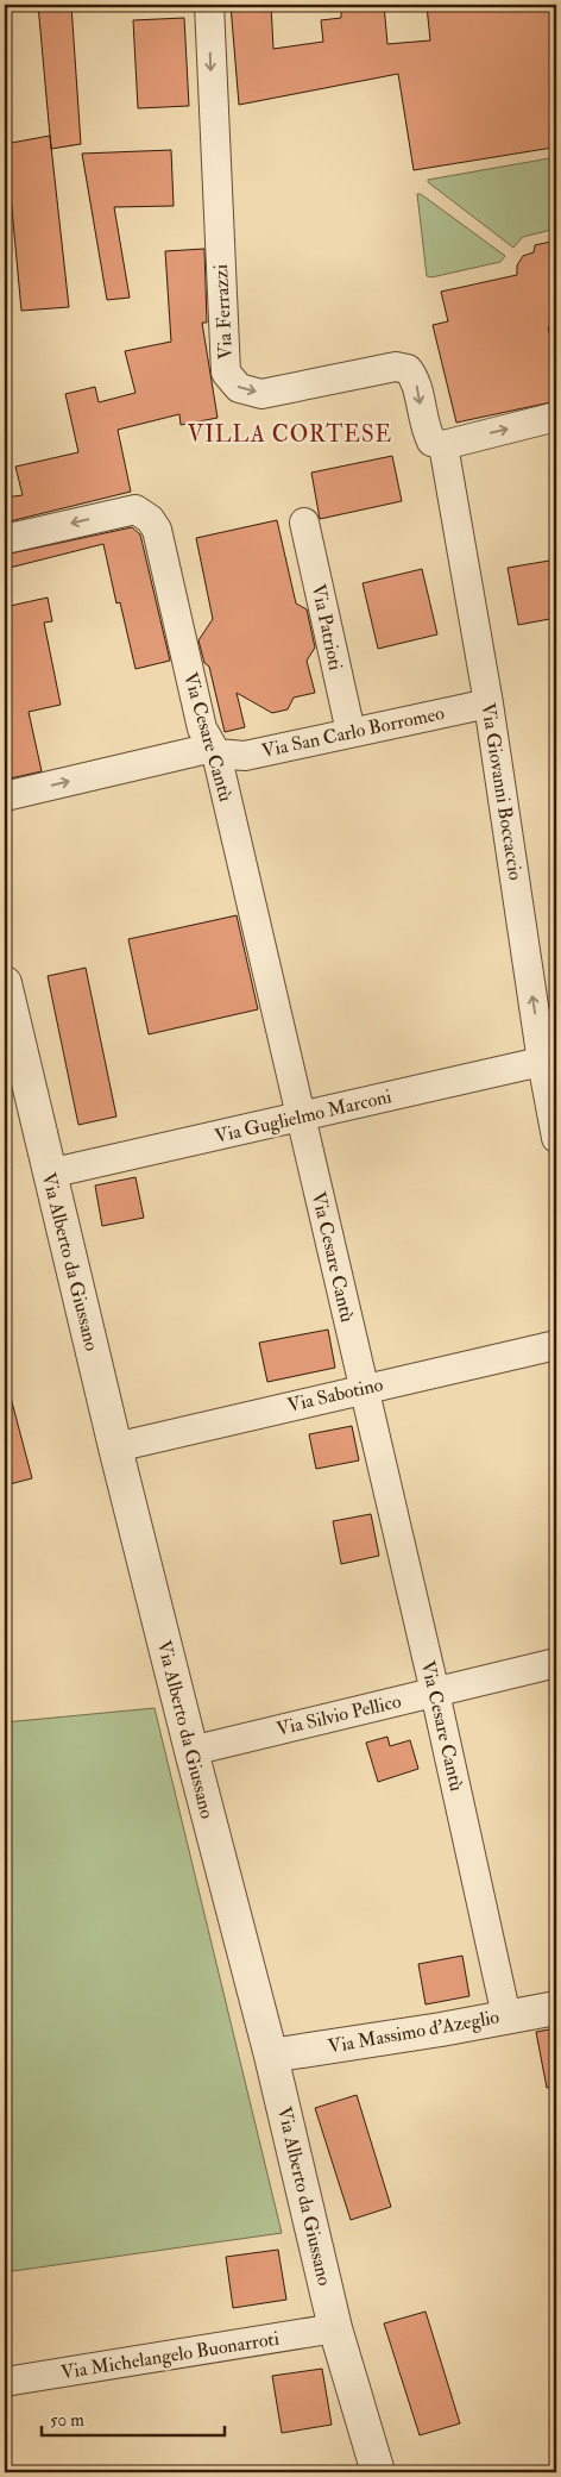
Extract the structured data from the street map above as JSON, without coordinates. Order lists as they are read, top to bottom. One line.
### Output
{"streets":{"street":["Via Ferrazzi","Via Patrioti","Via San Carlo Borromeo","Via Cesare Cantù","Via Giovanni Boccaccio","Via Guglielmo Marconi","Via Alberto da Giussano","Via Sabotino","Via Silvio Pellico","Via Massimo d'Azeglio","Via Michelangelo Buonarroti"]},"crossings":[["Via Ferrazzi","Via Giovanni Boccaccio"],["Via Patrioti","Via San Carlo Borromeo"],["Via San Carlo Borromeo","Via Cesare Cantù"],["Via San Carlo Borromeo","Via Giovanni Boccaccio"],["Via Cesare Cantù","Via Guglielmo Marconi"],["Via Cesare Cantù","Via Sabotino"],["Via Cesare Cantù","Via Silvio Pellico"],["Via Cesare Cantù","Via Massimo d'Azeglio"],["Via Giovanni Boccaccio","Via Guglielmo Marconi"],["Via Guglielmo Marconi","Via Alberto da Giussano"],["Via Alberto da Giussano","Via Sabotino"],["Via Alberto da Giussano","Via Silvio Pellico"],["Via Alberto da Giussano","Via Massimo d'Azeglio"],["Via Alberto da Giussano","Via Michelangelo Buonarroti"]],"one_way":["Via San Carlo Borromeo","Via Giovanni Boccaccio"],"districts":["VILLA CORTESE"],"scale_bar":"50 m"}
